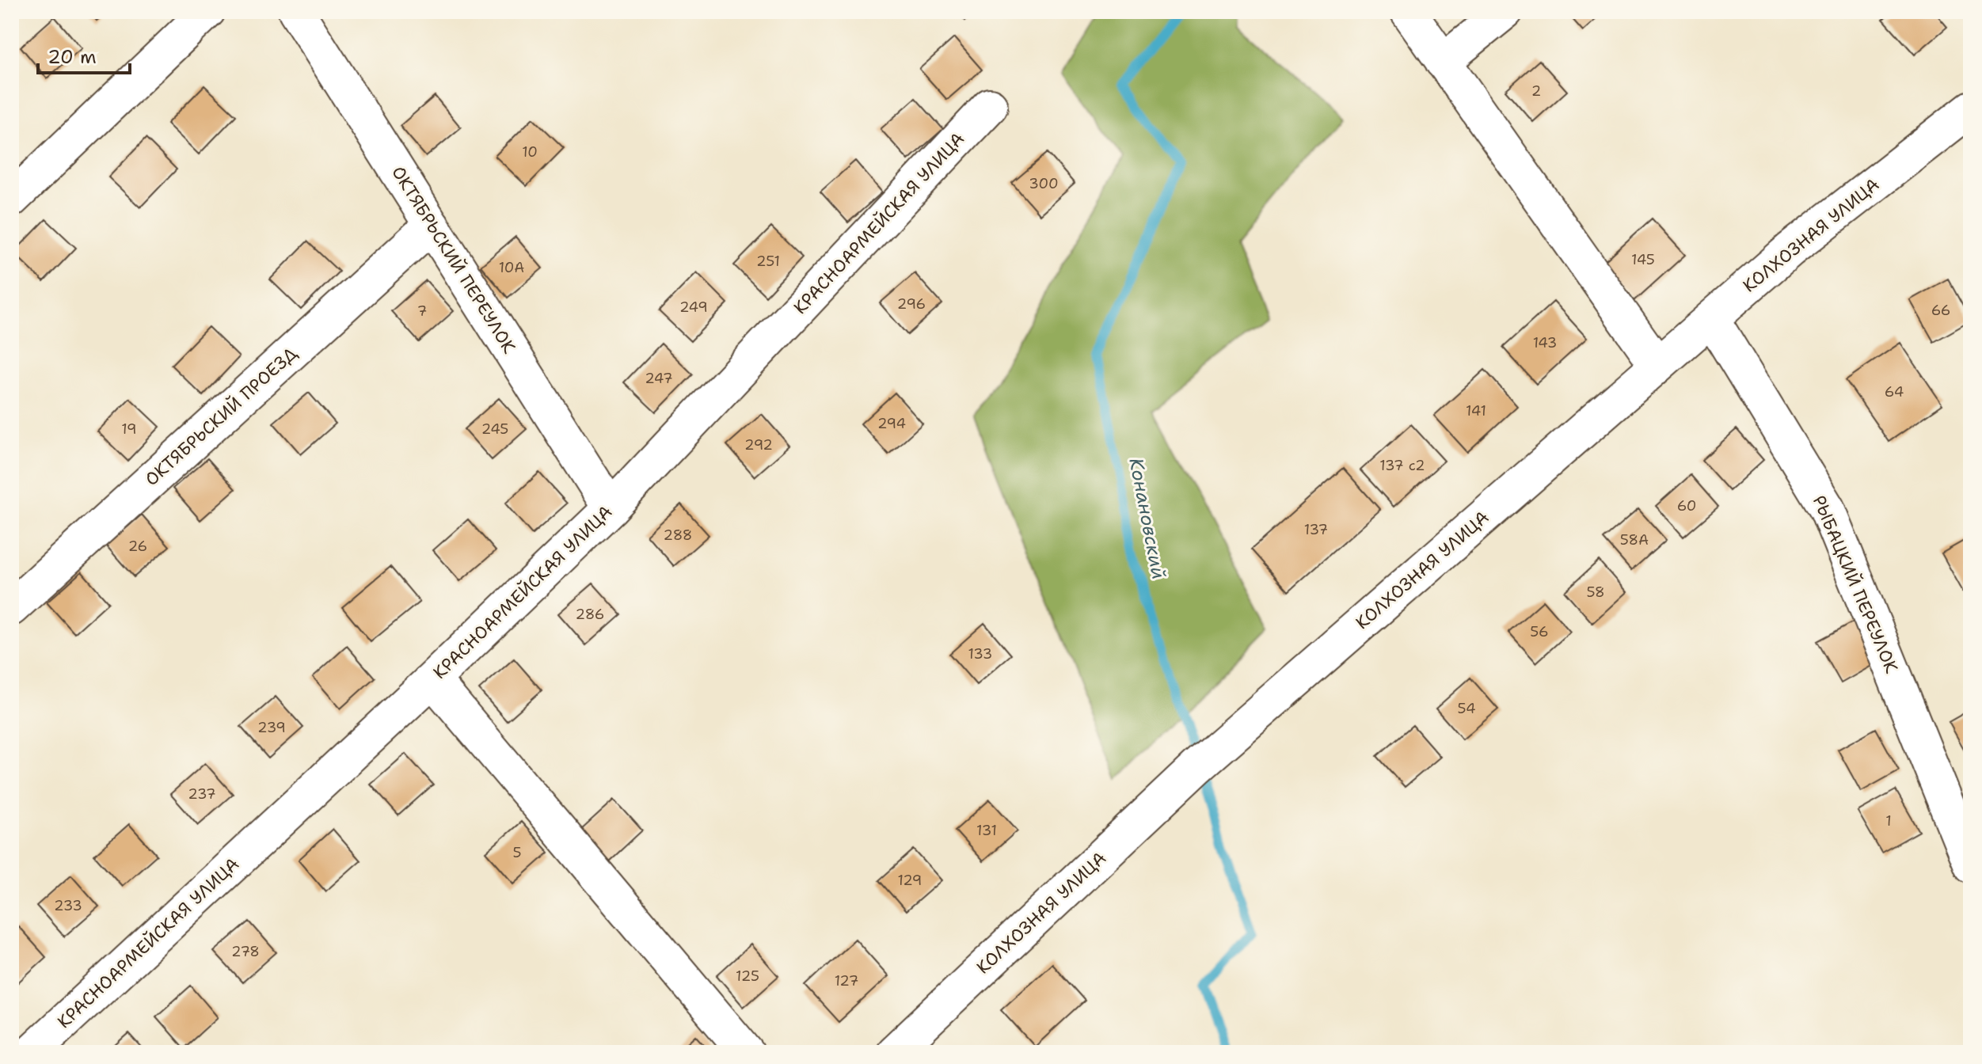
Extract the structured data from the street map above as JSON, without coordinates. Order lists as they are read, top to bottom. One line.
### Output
{"streets":{"street":["КРАСНОАРМЕЙСКАЯ УЛИЦА","КОЛХОЗНАЯ УЛИЦА","ОКТЯБРЬСКИЙ ПЕРЕУЛОК","ОКТЯБРЬСКИЙ ПРОЕЗД","РЫБАЦКИЙ ПЕРЕУЛОК"]},"crossings":[["КРАСНОАРМЕЙСКАЯ УЛИЦА","ОКТЯБРЬСКИЙ ПЕРЕУЛОК"],["КОЛХОЗНАЯ УЛИЦА","РЫБАЦКИЙ ПЕРЕУЛОК"],["ОКТЯБРЬСКИЙ ПЕРЕУЛОК","ОКТЯБРЬСКИЙ ПРОЕЗД"]],"water":["Конановский"],"house_numbers":["2","10","300","145","251","10А","296","249","66","7","143","247","64","141","294","19","245","292","137 с2","60","137","288","58А","26","58","286","56","133","54","239","237","1","131","5","129","233","278","125","127"],"scale_bar":"20 m"}
